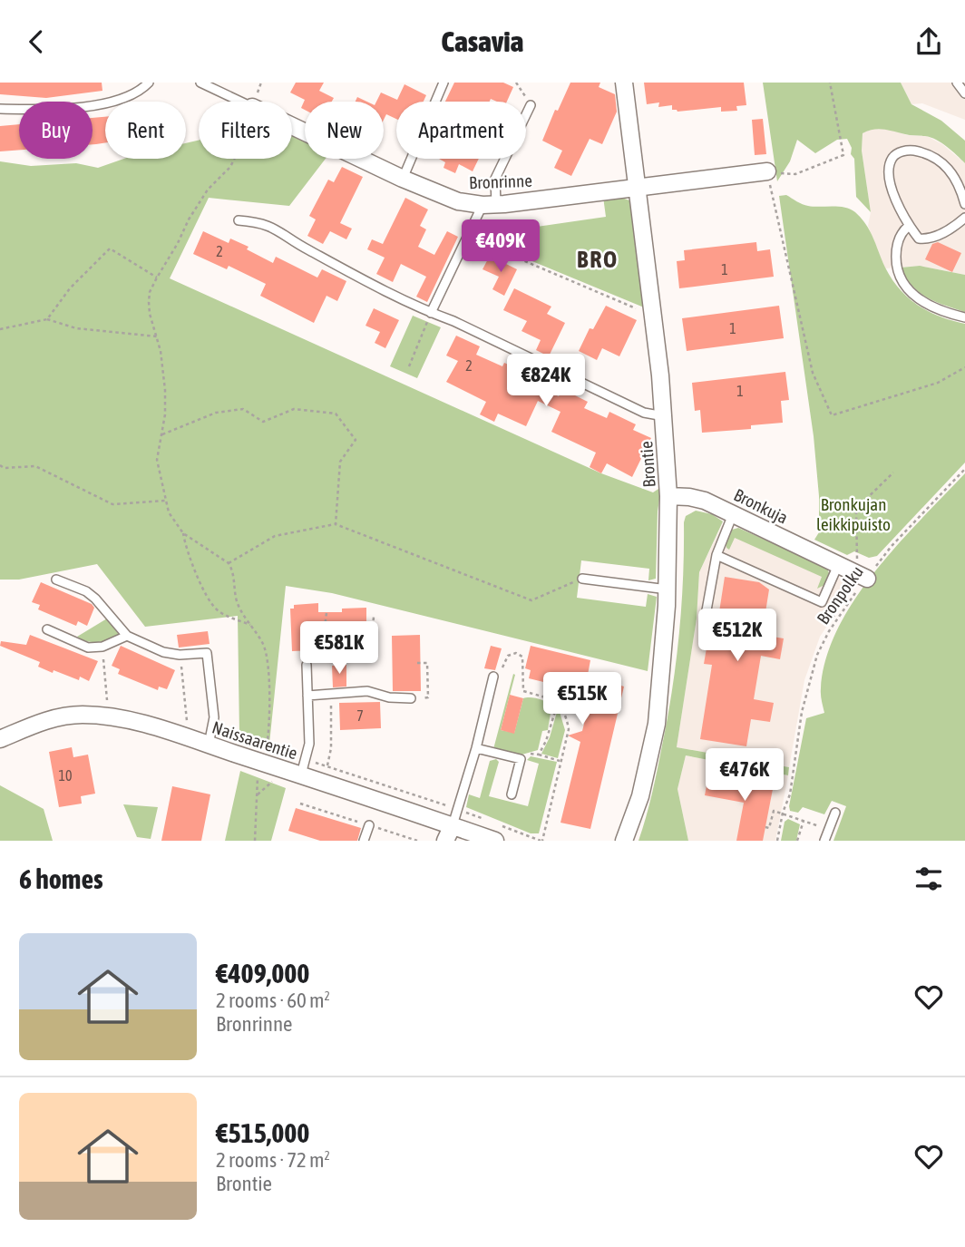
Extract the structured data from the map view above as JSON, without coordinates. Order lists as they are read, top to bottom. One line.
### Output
{"streets":{"street":["Bronrinne","Brontie","Bronkuja","Naissaarentie"],"path":["Bronpolku"]},"crossings":[["Bronrinne","Brontie"],["Brontie","Bronkuja"],["Bronkuja","Bronpolku"]],"districts":["BRO"],"parks":["Bronkujan leikkipuisto"],"house_numbers":["2","1","1","2","1","7","10"],"page":{"header":"Casavia","chip":["Buy","Rent","Filters","New","Apartment"],"price":["€409K","€824K","€512K","€581K","€515K","€476K"],"heading":"6 homes","list":[{"name":"€409,000","note":"2 rooms · 60 m² · Bronrinne"},{"name":"€515,000","note":"2 rooms · 72 m² · Brontie"}]}}
